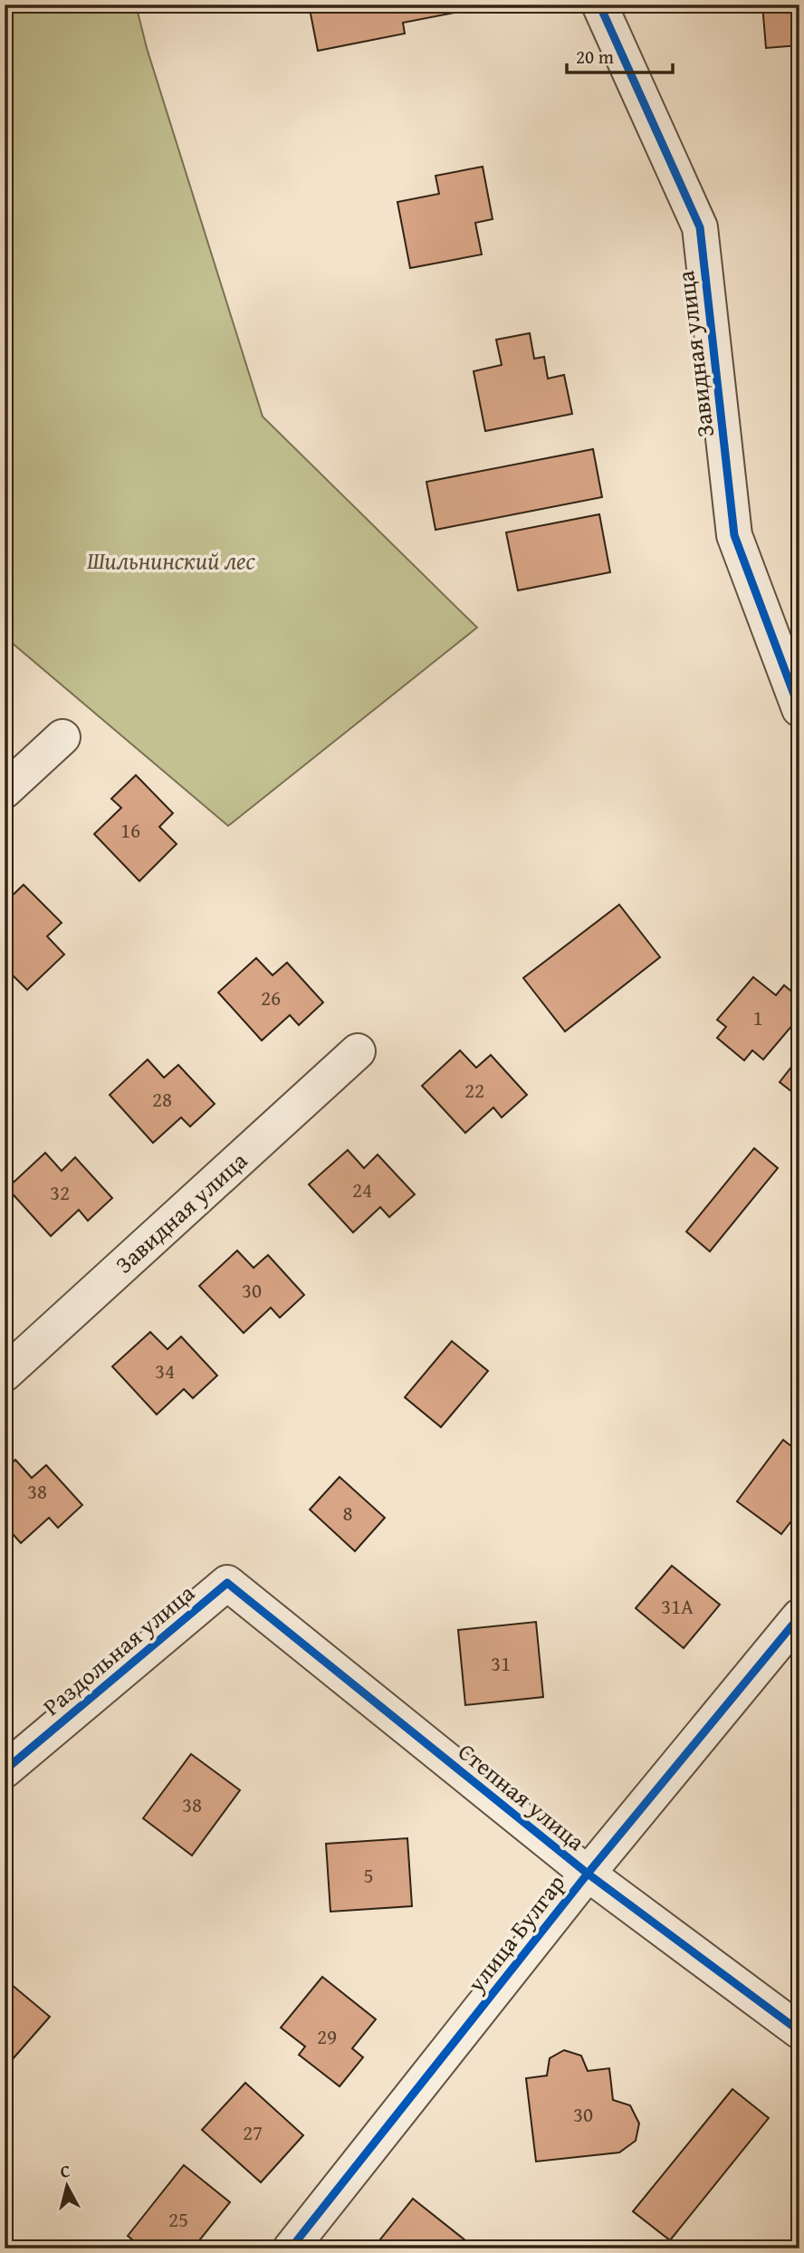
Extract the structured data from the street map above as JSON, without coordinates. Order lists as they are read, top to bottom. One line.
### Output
{"streets":{"street":["Завидная улица","Раздольная улица","Степная улица","улица Булгар"]},"crossings":[["Раздольная улица","Степная улица"],["Степная улица","улица Булгар"]],"parks":["Шильнинский лес"],"house_numbers":["16","26","1","22","28","24","32","30","34","38","8","31А","31","38","5","29","30","27","25"],"scale_bar":"20 m","north":"top"}
